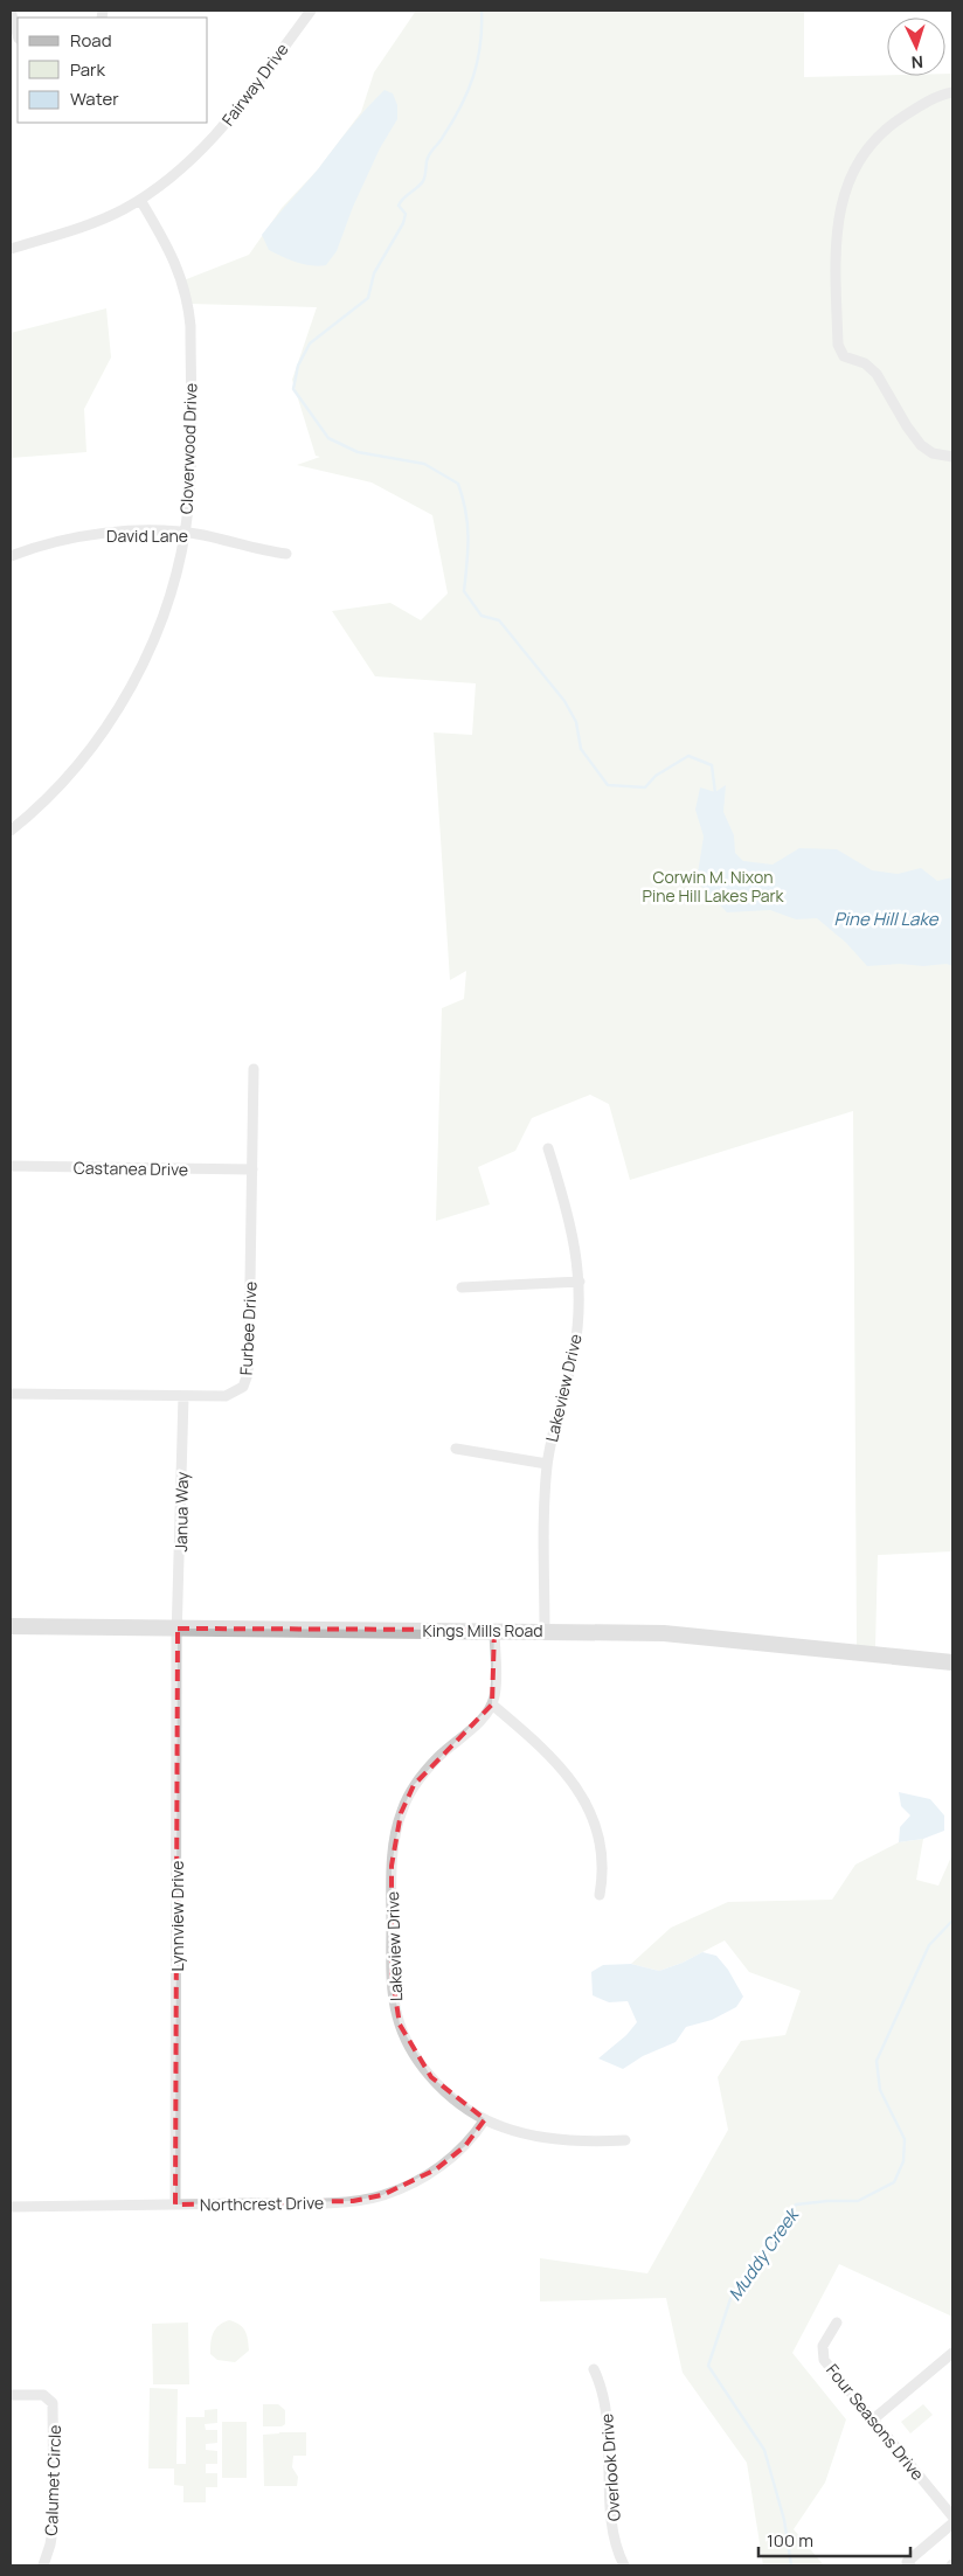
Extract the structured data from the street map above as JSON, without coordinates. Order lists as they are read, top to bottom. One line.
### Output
{"streets":{"street":["Fairway Drive","Cloverwood Drive","David Lane","Castanea Drive","Furbee Drive","Lakeview Drive","Janua Way","Kings Mills Road","Lynnview Drive","Northcrest Drive","Four Seasons Drive","Overlook Drive","Calumet Circle"]},"crossings":[["Fairway Drive","Cloverwood Drive"],["Cloverwood Drive","David Lane"],["Castanea Drive","Furbee Drive"],["Furbee Drive","Janua Way"],["Lakeview Drive","Kings Mills Road"],["Lakeview Drive","Northcrest Drive"],["Janua Way","Kings Mills Road"],["Janua Way","Lynnview Drive"],["Kings Mills Road","Lynnview Drive"],["Lynnview Drive","Northcrest Drive"]],"water":["Pine Hill Lake","Muddy Creek"],"parks":["Corwin M. Nixon Pine Hill Lakes Park"],"legend":["Road","Park","Water"],"scale_bar":"100 m","north":"bottom"}
